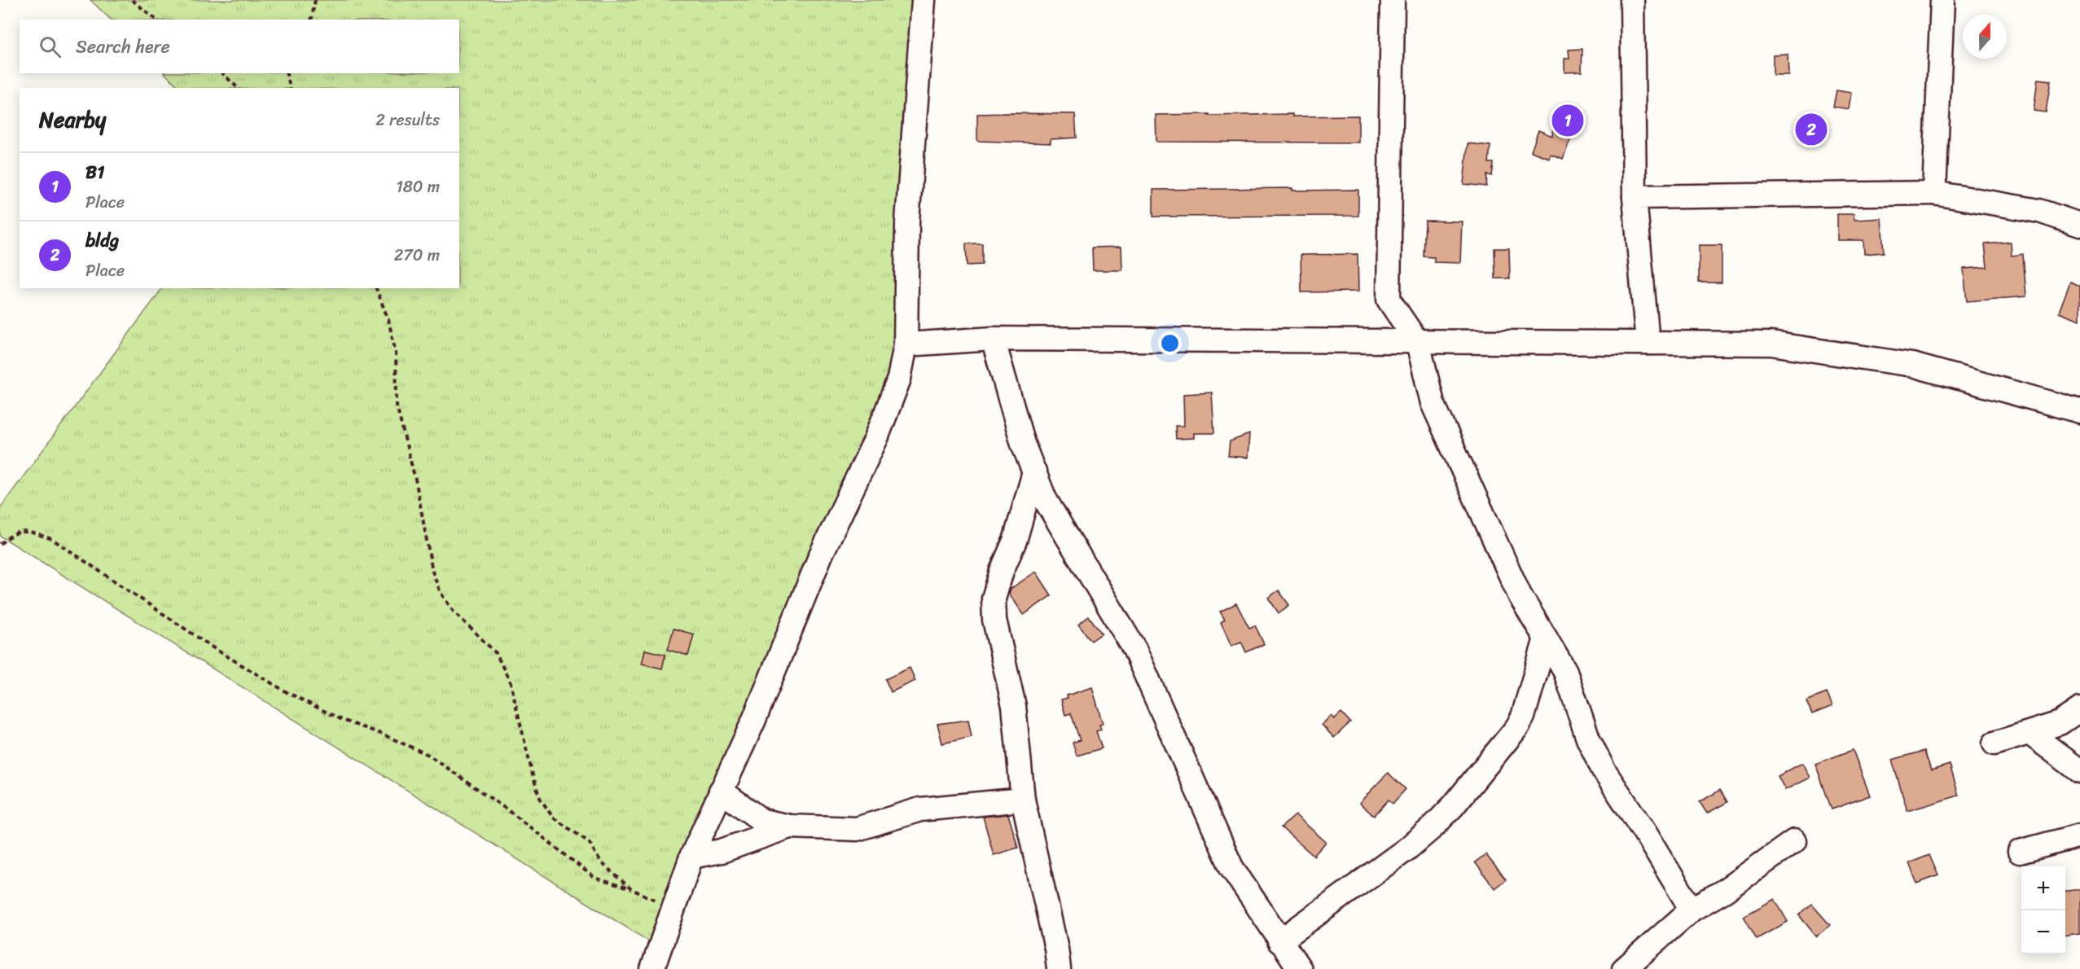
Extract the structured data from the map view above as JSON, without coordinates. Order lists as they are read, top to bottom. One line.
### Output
{"north":"top","page":{"search":"Search here","heading":["Nearby","2 results"],"pins":["1","2"],"list":[{"mark":"1","name":"B1","note":"Place","value":"180 m"},{"mark":"2","name":"bldg","note":"Place","value":"270 m"}],"map_buttons":["+","−"]}}
